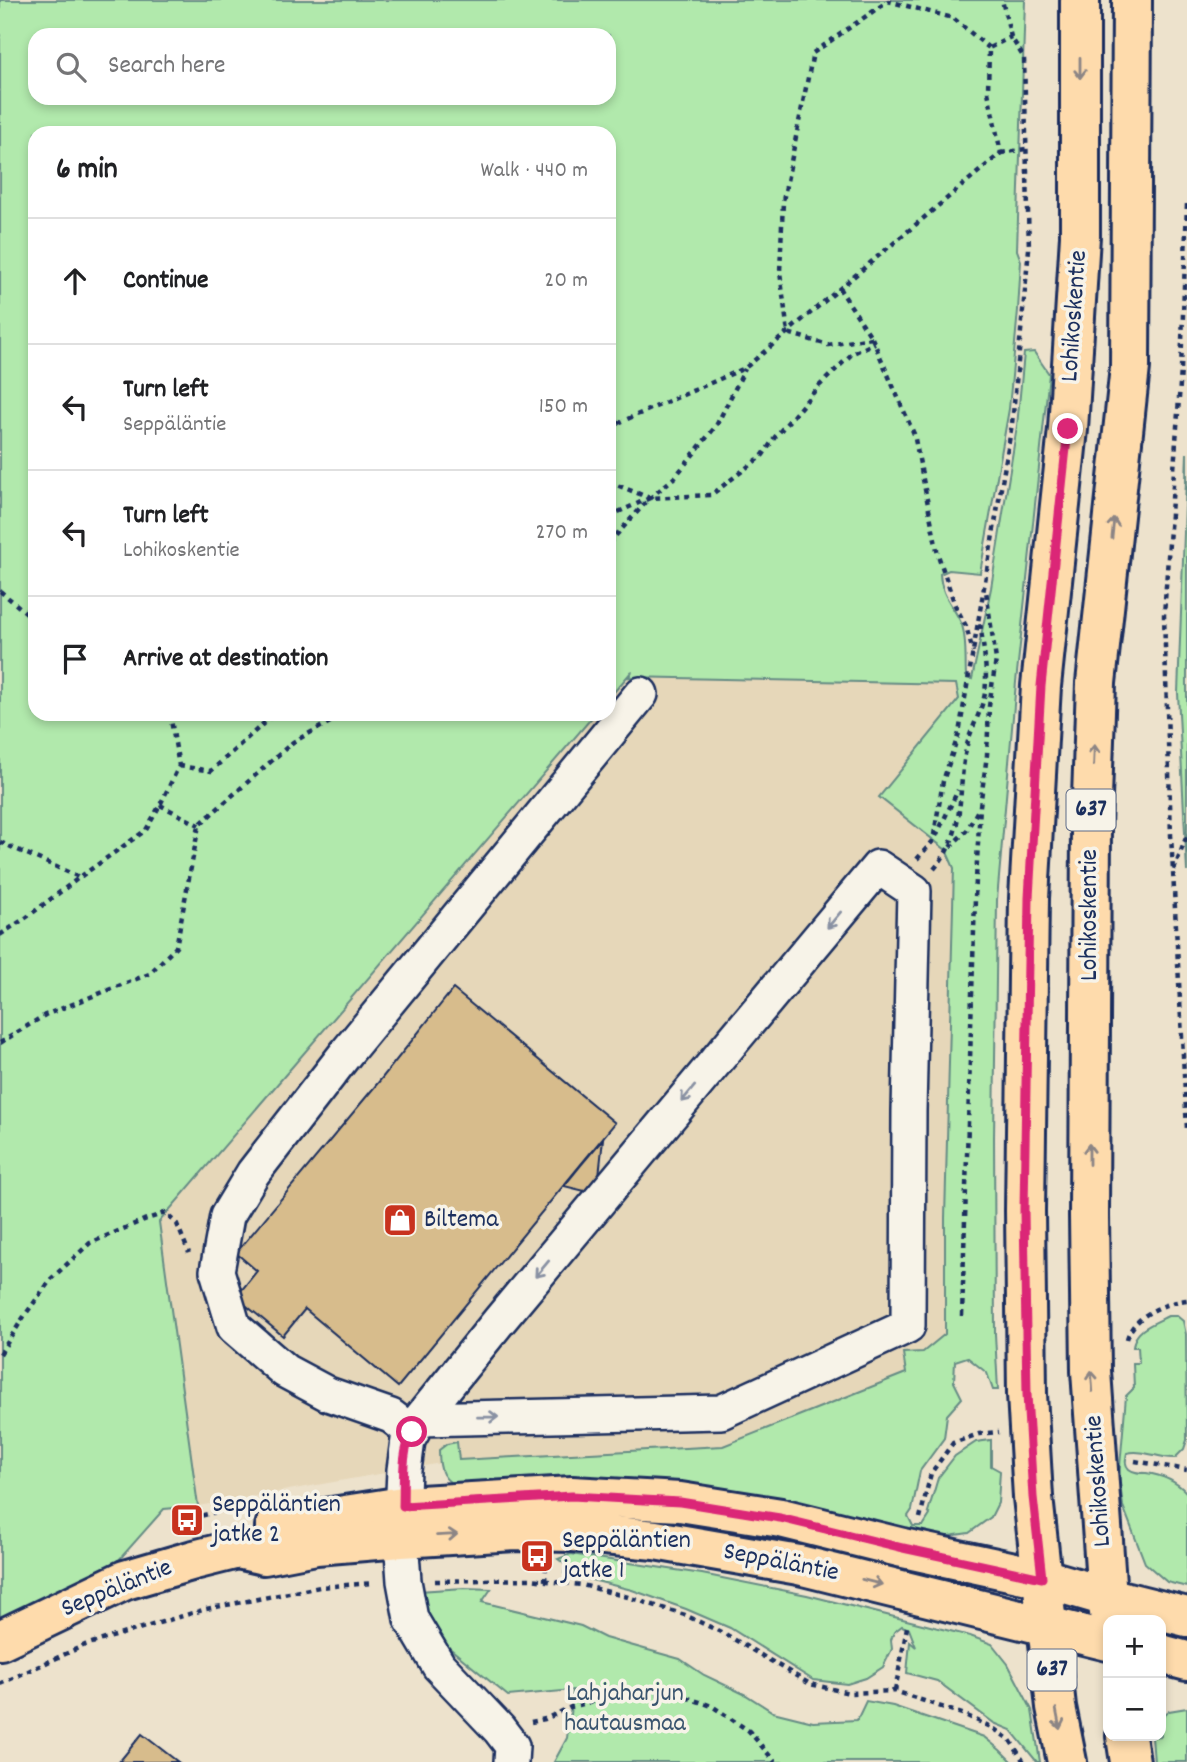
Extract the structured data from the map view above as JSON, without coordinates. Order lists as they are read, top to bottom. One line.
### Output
{"streets":{"main road":["Lohikoskentie","637","Seppäläntie"]},"crossings":[["Lohikoskentie","Seppäläntie"]],"parks":["Lahjaharjun hautausmaa"],"places":{"shop":["Biltema"],"bus stop":["Seppäläntien jatke 2","Seppäläntien jatke 1"]},"page":{"search":"Search here","heading":["6 min","Walk · 440 m"],"list":[["Continue","20 m"],["Turn left","Seppäläntie","150 m"],["Turn left","Lohikoskentie","270 m"],"Arrive at destination"],"map_buttons":["+","−"]}}
